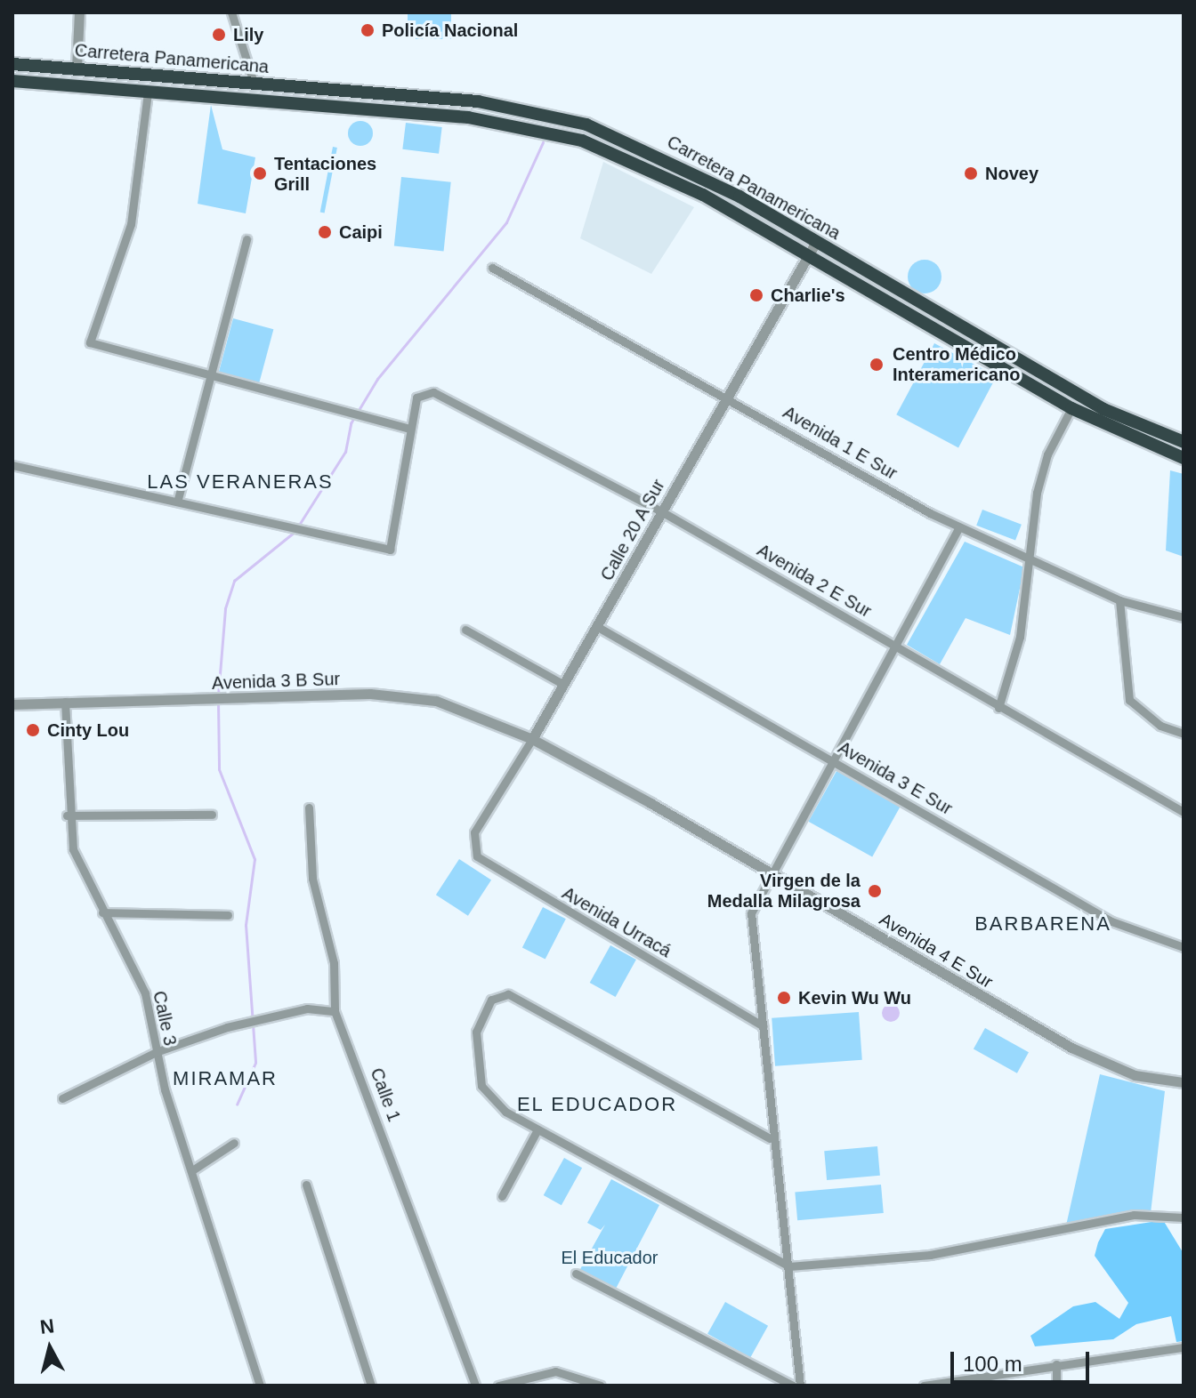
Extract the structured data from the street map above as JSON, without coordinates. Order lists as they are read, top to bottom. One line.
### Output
{"streets":{"highway":["Carretera Panamericana"],"street":["Avenida 1 E Sur","Calle 20 A Sur","Avenida 2 E Sur","Avenida 3 B Sur","Avenida 3 E Sur","Avenida Urracá","Avenida 4 E Sur","Calle 3","Calle 1"]},"crossings":[["Carretera Panamericana","Calle 20 A Sur"],["Avenida 1 E Sur","Calle 20 A Sur"],["Calle 20 A Sur","Avenida 2 E Sur"],["Calle 20 A Sur","Avenida 3 B Sur"],["Calle 20 A Sur","Avenida 3 E Sur"],["Calle 20 A Sur","Avenida Urracá"],["Calle 20 A Sur","Avenida 4 E Sur"],["Avenida 3 B Sur","Avenida 4 E Sur"],["Avenida 3 B Sur","Calle 3"]],"districts":["LAS VERANERAS","BARBARENA","MIRAMAR","EL EDUCADOR"],"parks":["El Educador"],"places":["Policía Nacional","Lily","Tentaciones Grill","Novey","Caipi","Charlie's","Centro Médico Interamericano","Cinty Lou","Virgen de la Medalla Milagrosa","Kevin Wu Wu"],"scale_bar":"100 m","north":"top"}
